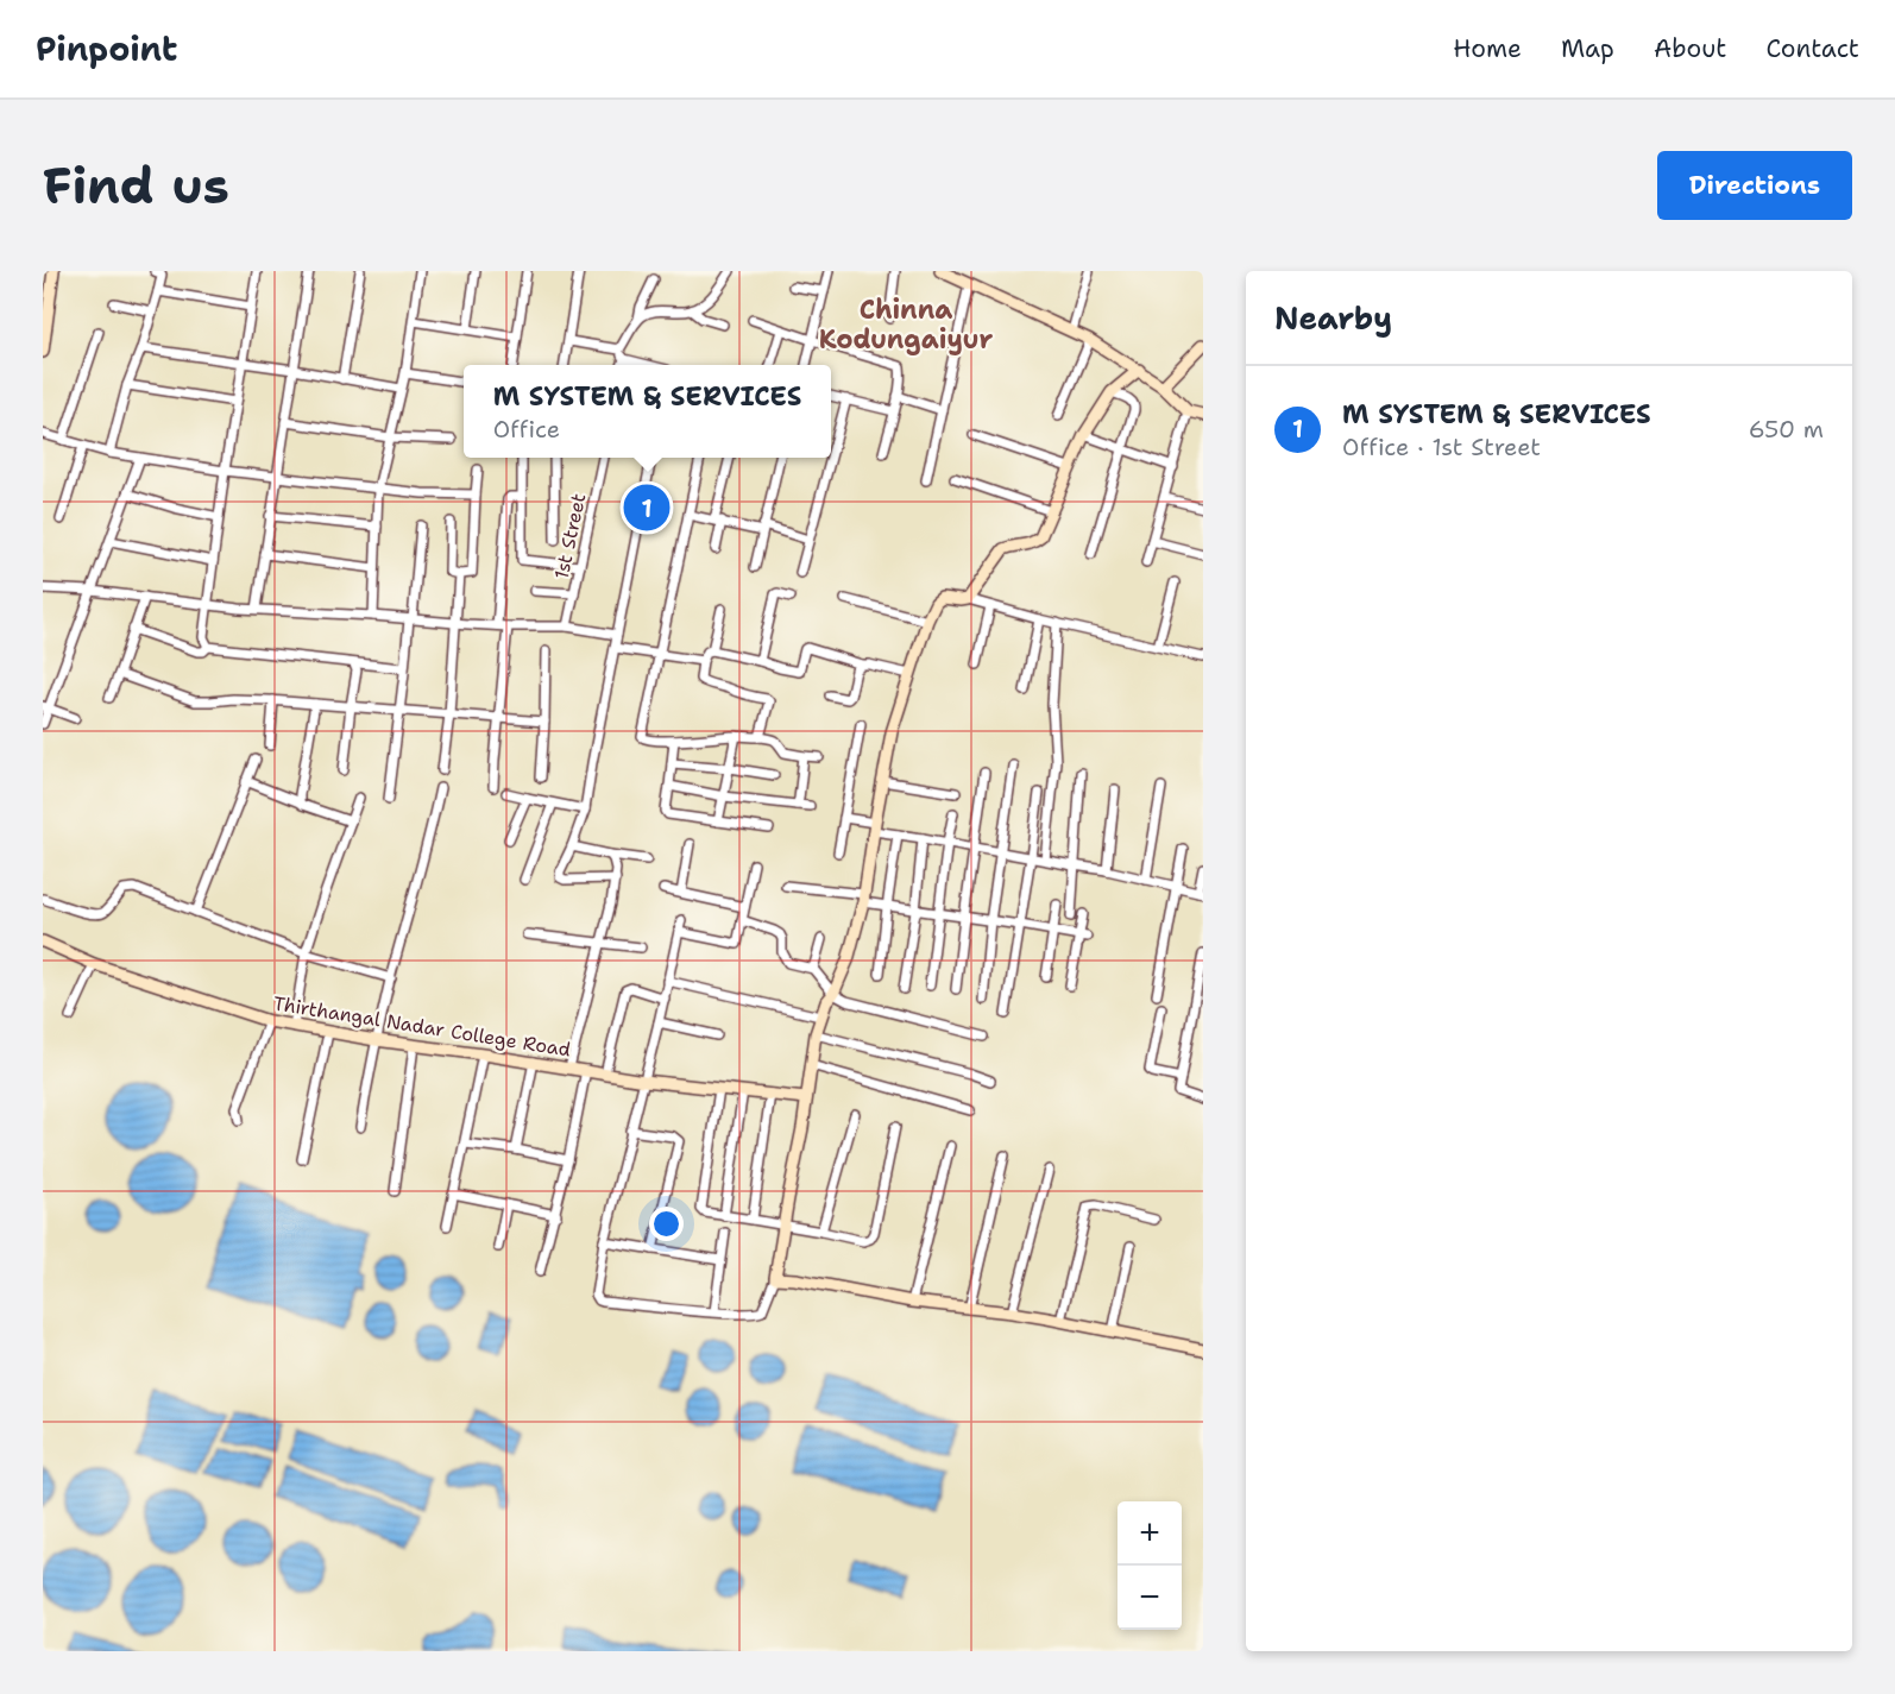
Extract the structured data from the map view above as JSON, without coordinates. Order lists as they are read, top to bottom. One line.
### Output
{"streets":{"street":["1st Street","Thirthangal Nadar College Road"]},"districts":["Chinna Kodungaiyur"],"page":{"header":"Pinpoint","nav":["Home","Map","About","Contact"],"buttons":"Directions","title":"Find us","heading":"Nearby","list":[{"mark":"1","name":"M SYSTEM & SERVICES","note":"Office · 1st Street","value":"650 m"}],"popup":["M SYSTEM & SERVICES","Office"],"pins":"1","map_buttons":["+","−"]}}
